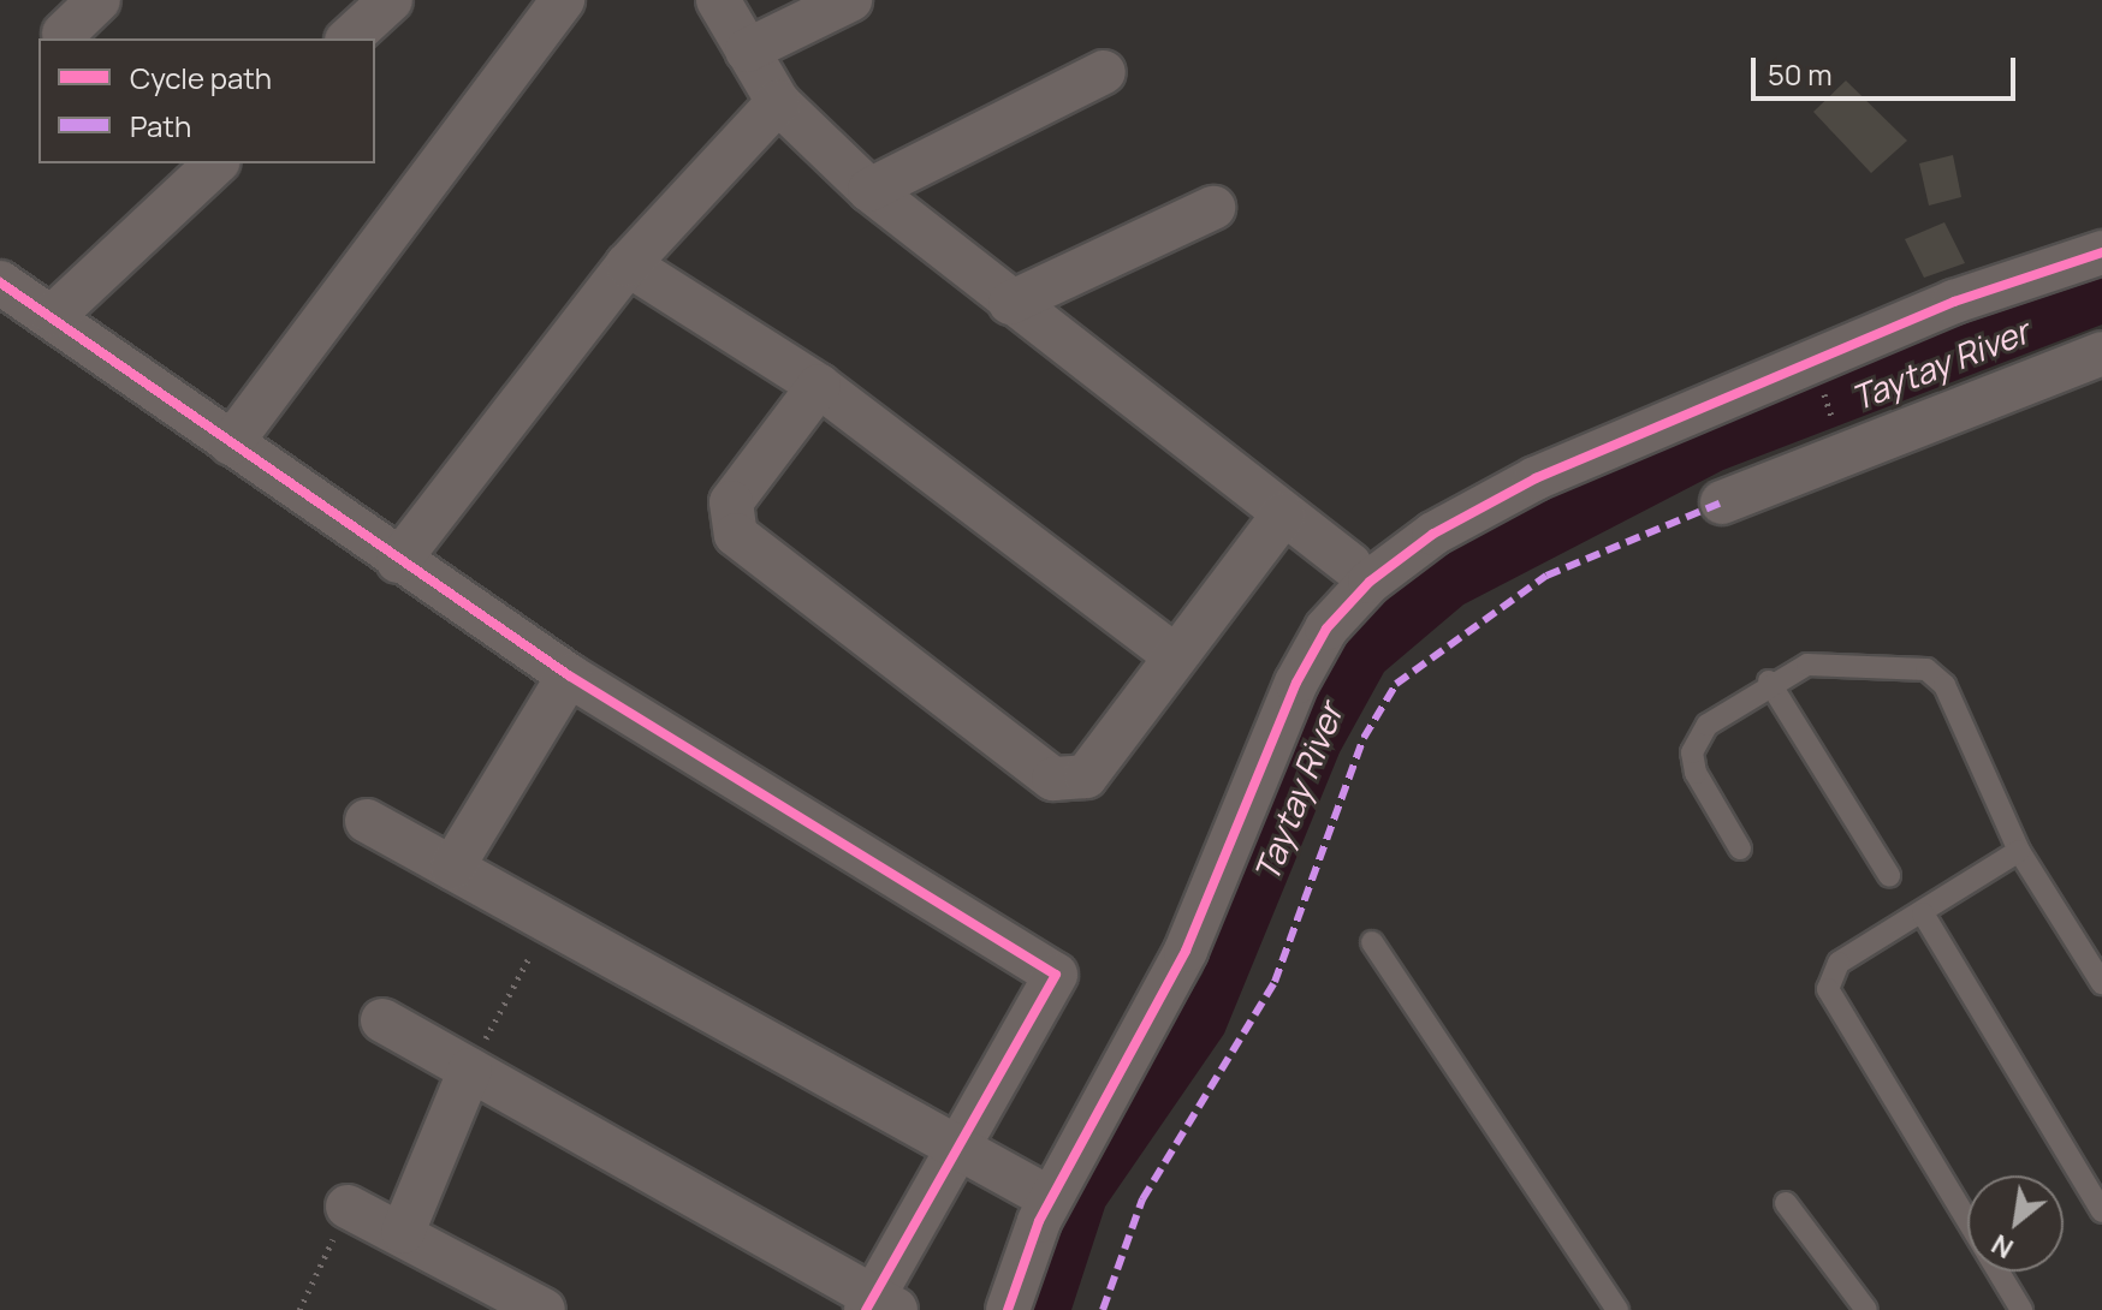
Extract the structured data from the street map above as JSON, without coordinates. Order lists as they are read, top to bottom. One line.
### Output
{"water":["Taytay River"],"legend":["Cycle path","Path"],"scale_bar":"50 m","north":"bottom left"}
